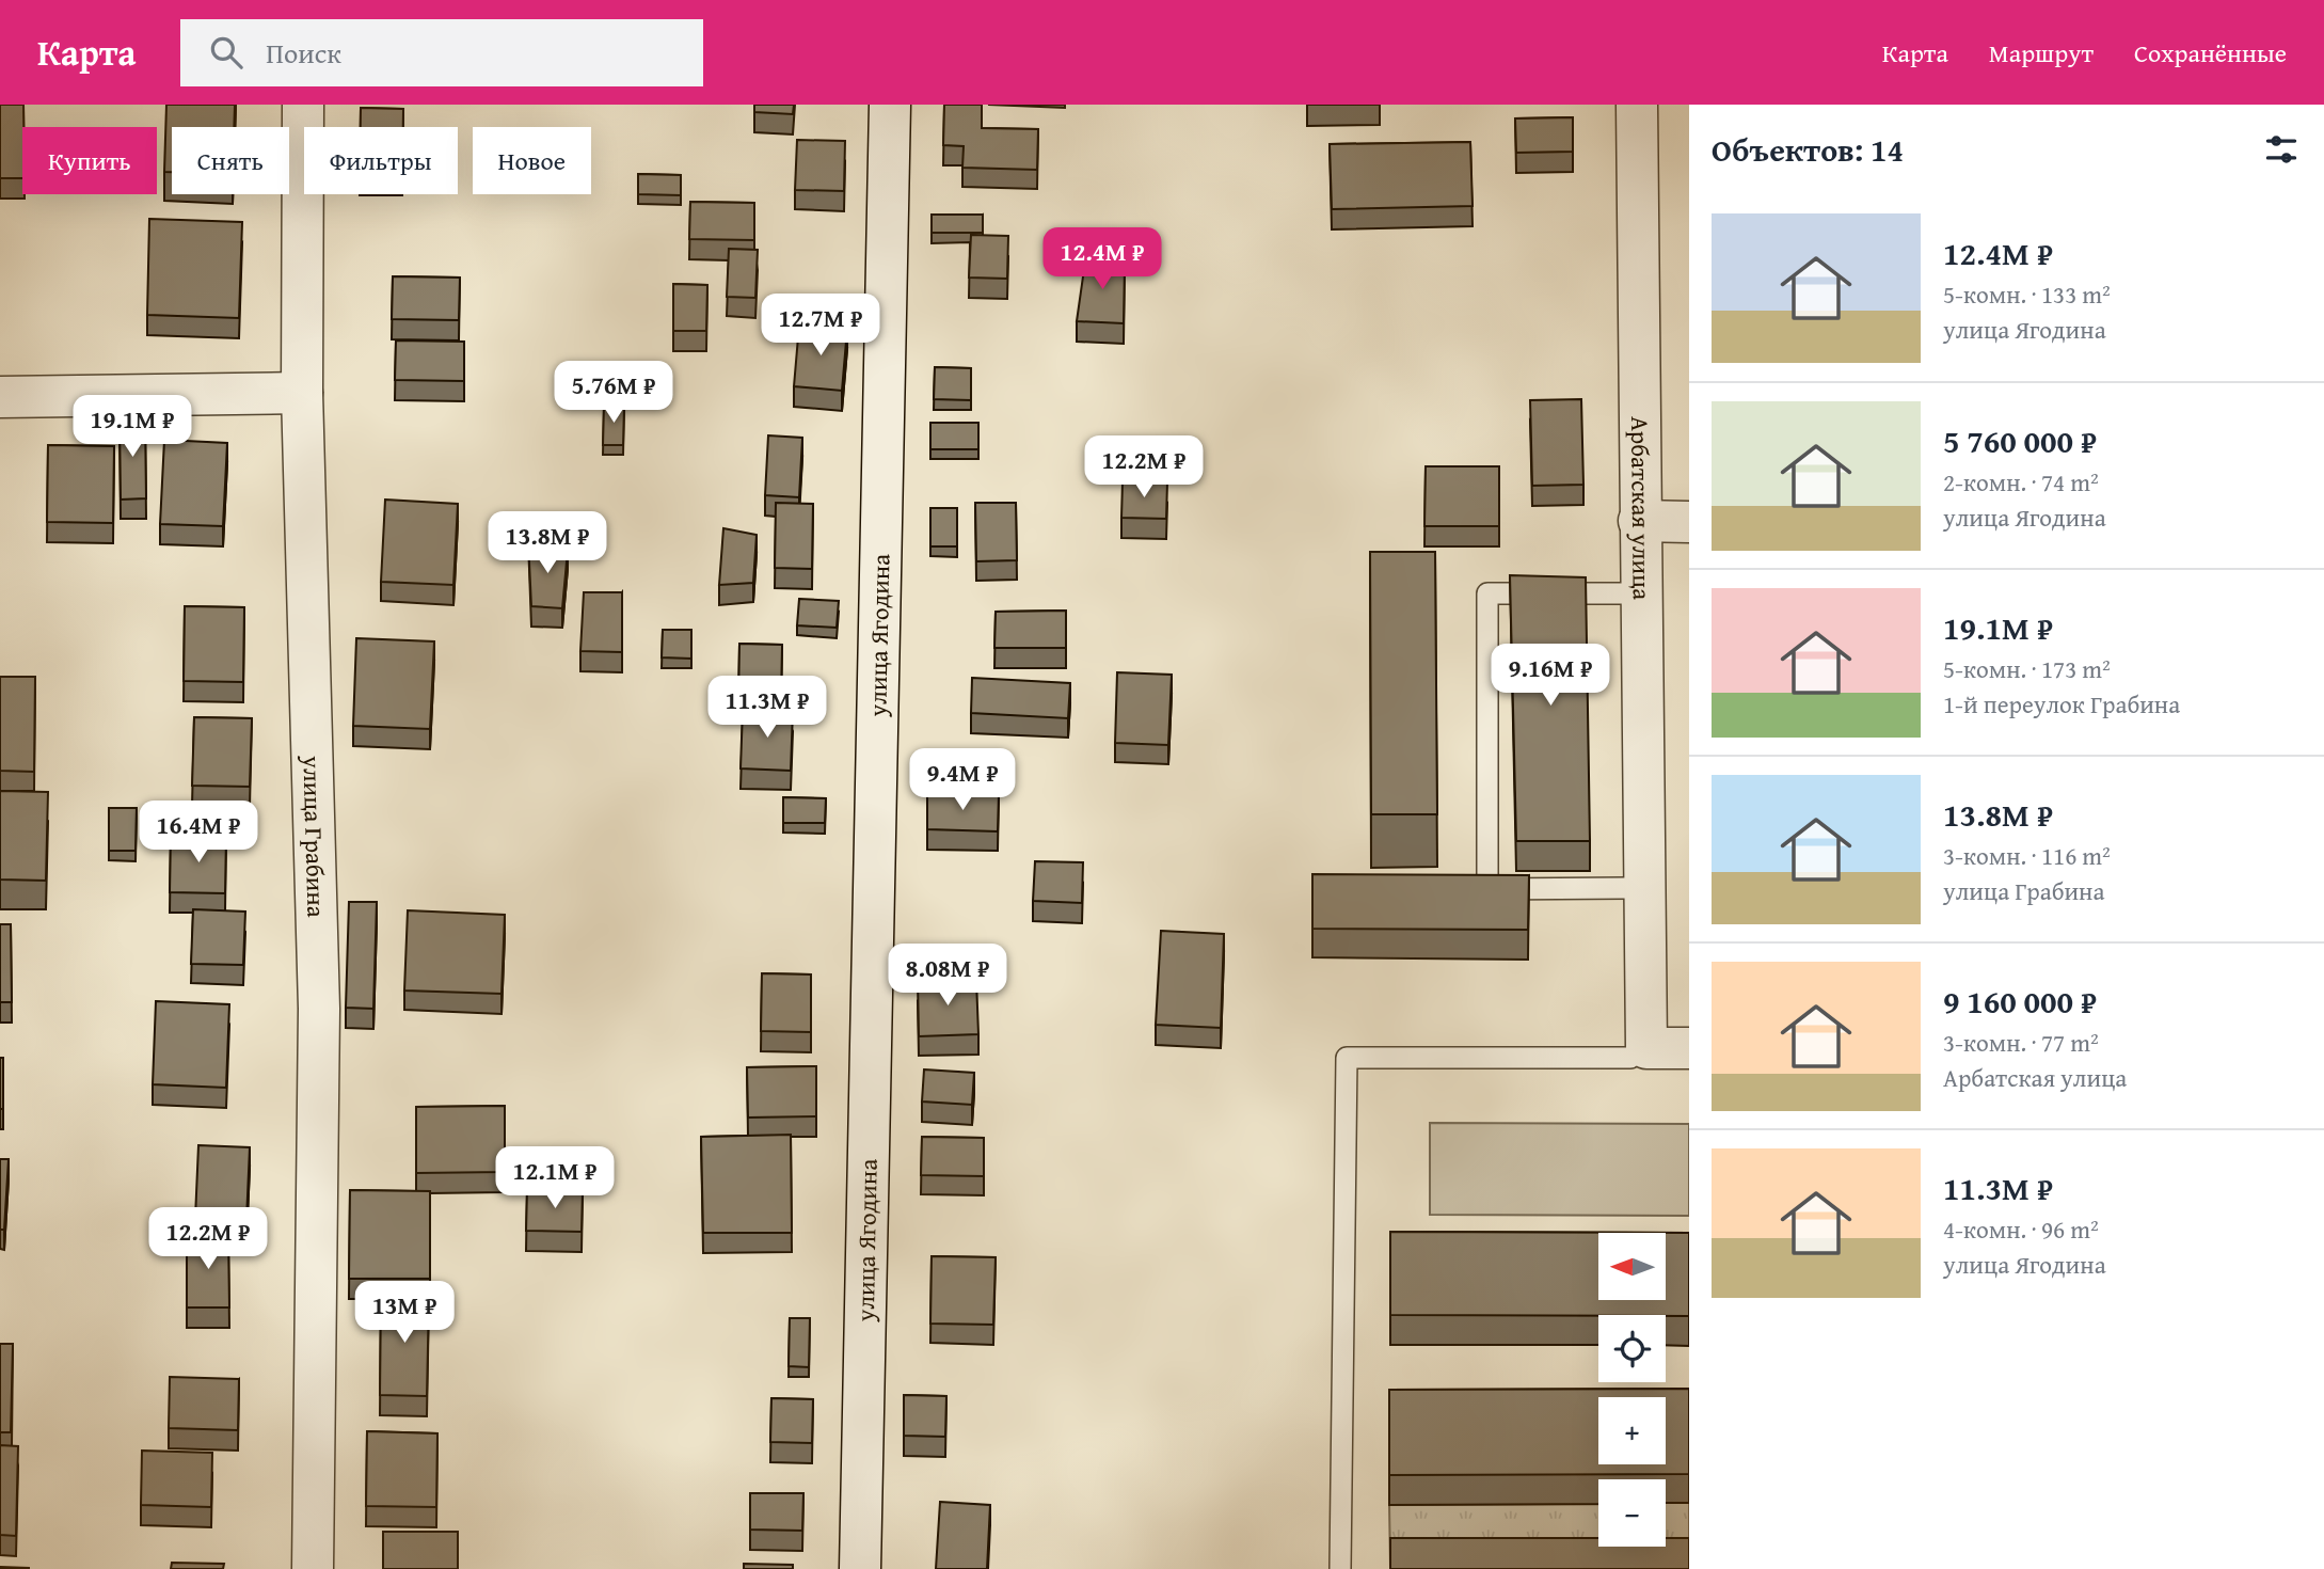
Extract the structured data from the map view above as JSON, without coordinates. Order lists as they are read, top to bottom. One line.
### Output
{"streets":{"street":["Арбатская улица","улица Ягодина","улица Грабина"]},"north":"left","page":{"header":"Карта","search":"Поиск","nav":["Карта","Маршрут","Сохранённые"],"heading":"Объектов: 14","chip":["Купить","Снять","Фильтры","Новое"],"list":[{"name":"12.4M ₽","note":"5-комн. · 133 m² · улица Ягодина"},{"name":"5 760 000 ₽","note":"2-комн. · 74 m² · улица Ягодина"},{"name":"19.1M ₽","note":"5-комн. · 173 m² · 1-й переулок Грабина"},{"name":"13.8M ₽","note":"3-комн. · 116 m² · улица Грабина"},{"name":"9 160 000 ₽","note":"3-комн. · 77 m² · Арбатская улица"},{"name":"11.3M ₽","note":"4-комн. · 96 m² · улица Ягодина"}],"price":["12.4M ₽","12.7M ₽","5.76M ₽","19.1M ₽","12.2M ₽","13.8M ₽","9.16M ₽","11.3M ₽","9.4M ₽","16.4M ₽","8.08M ₽","12.1M ₽","12.2M ₽","13M ₽"],"map_buttons":["+","−"]}}
